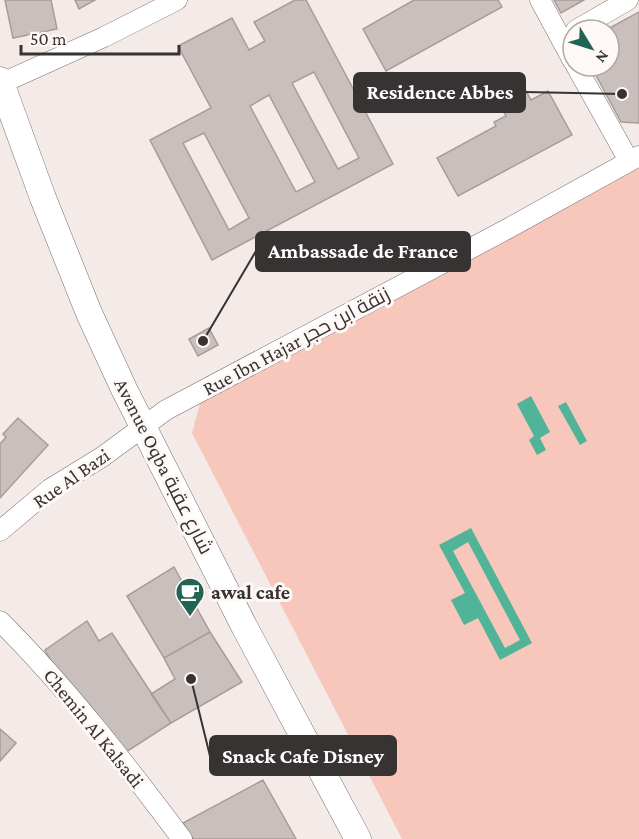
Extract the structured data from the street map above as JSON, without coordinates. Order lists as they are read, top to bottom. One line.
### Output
{"streets":{"street":["Rue Ibn Hajar زنقة ابن حجر","Avenue Oqba شارع عقبة","Rue Al Bazi","Chemin Al Kalsadi"]},"crossings":[["Rue Ibn Hajar زنقة ابن حجر","Avenue Oqba شارع عقبة"],["Rue Ibn Hajar زنقة ابن حجر","Rue Al Bazi"],["Avenue Oqba شارع عقبة","Rue Al Bazi"]],"places":{"other":["Residence Abbes","Ambassade de France","Snack Cafe Disney"],"cafe":["awal cafe"]},"scale_bar":"50 m","north":"bottom right"}
